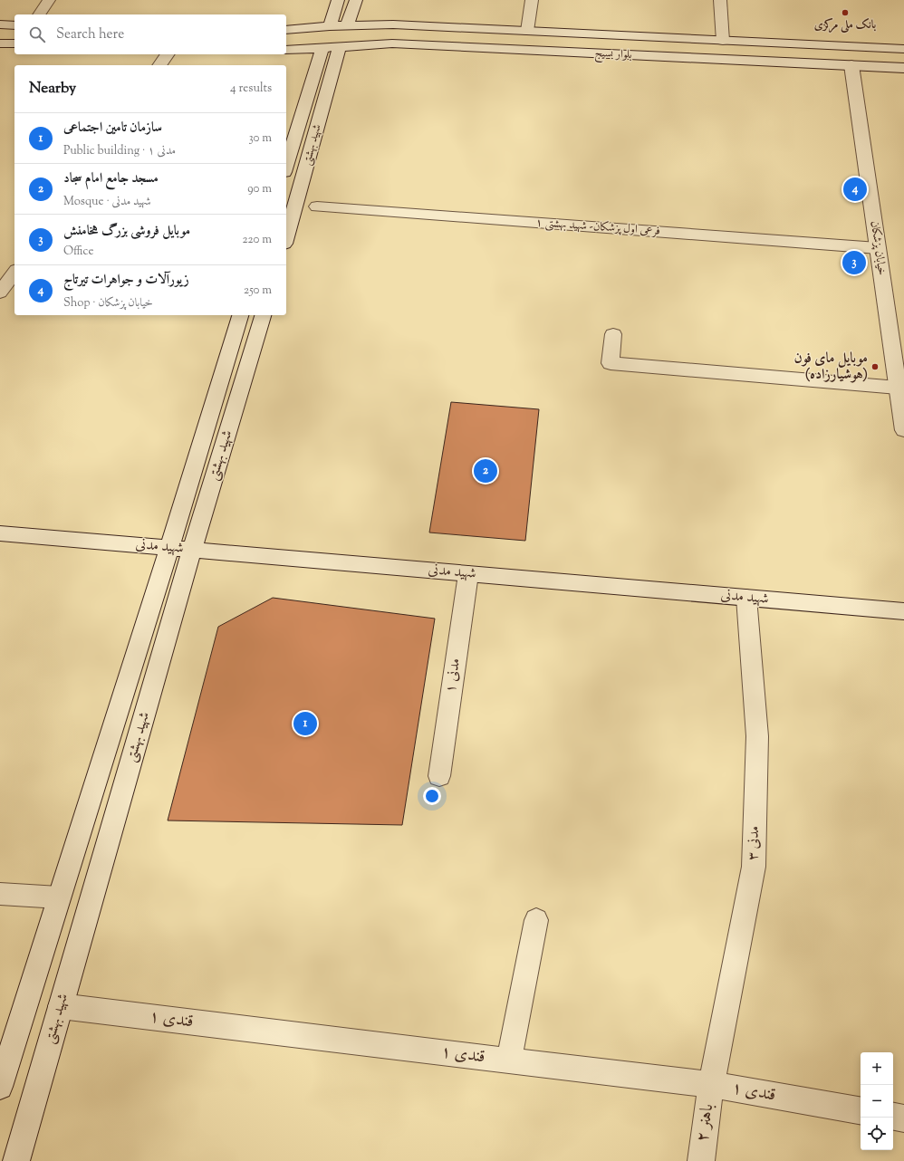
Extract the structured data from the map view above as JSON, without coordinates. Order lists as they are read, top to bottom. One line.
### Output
{"streets":{"main road":["بلوار بسیج","شهید بهشتی","فرعی اول پزشکان- شهید بهشتی ۱","خیابان پزشکان","شهید مدنی","مدنی ۱","مدنی ۳","قندی ۱","باهنر ۲"]},"crossings":[["بلوار بسیج","شهید بهشتی"],["بلوار بسیج","خیابان پزشکان"],["شهید بهشتی","شهید مدنی"],["شهید بهشتی","قندی ۱"],["فرعی اول پزشکان- شهید بهشتی ۱","خیابان پزشکان"],["شهید مدنی","مدنی ۱"],["شهید مدنی","مدنی ۳"],["مدنی ۳","قندی ۱"],["مدنی ۳","باهنر ۲"],["قندی ۱","باهنر ۲"]],"places":["بانک ملی مرکزی","موبایل مای فون (هوشیارزاده)"],"page":{"search":"Search here","heading":["Nearby","4 results"],"list":[{"mark":"1","name":"سازمان تامین اجتماعی","note":"Public building · مدنی ۱","value":"30 m"},{"mark":"2","name":"مسجد جامع امام سجاد","note":"Mosque · شهید مدنی","value":"90 m"},{"mark":"3","name":"موبایل فروشی بزرگ هخامنش","note":"Office","value":"220 m"},{"mark":"4","name":"زیورآلات و جواهرات تیرتاج","note":"Shop · خیابان پزشکان","value":"250 m"}],"pins":["4","3","2","1"],"map_buttons":["+","−"]}}
